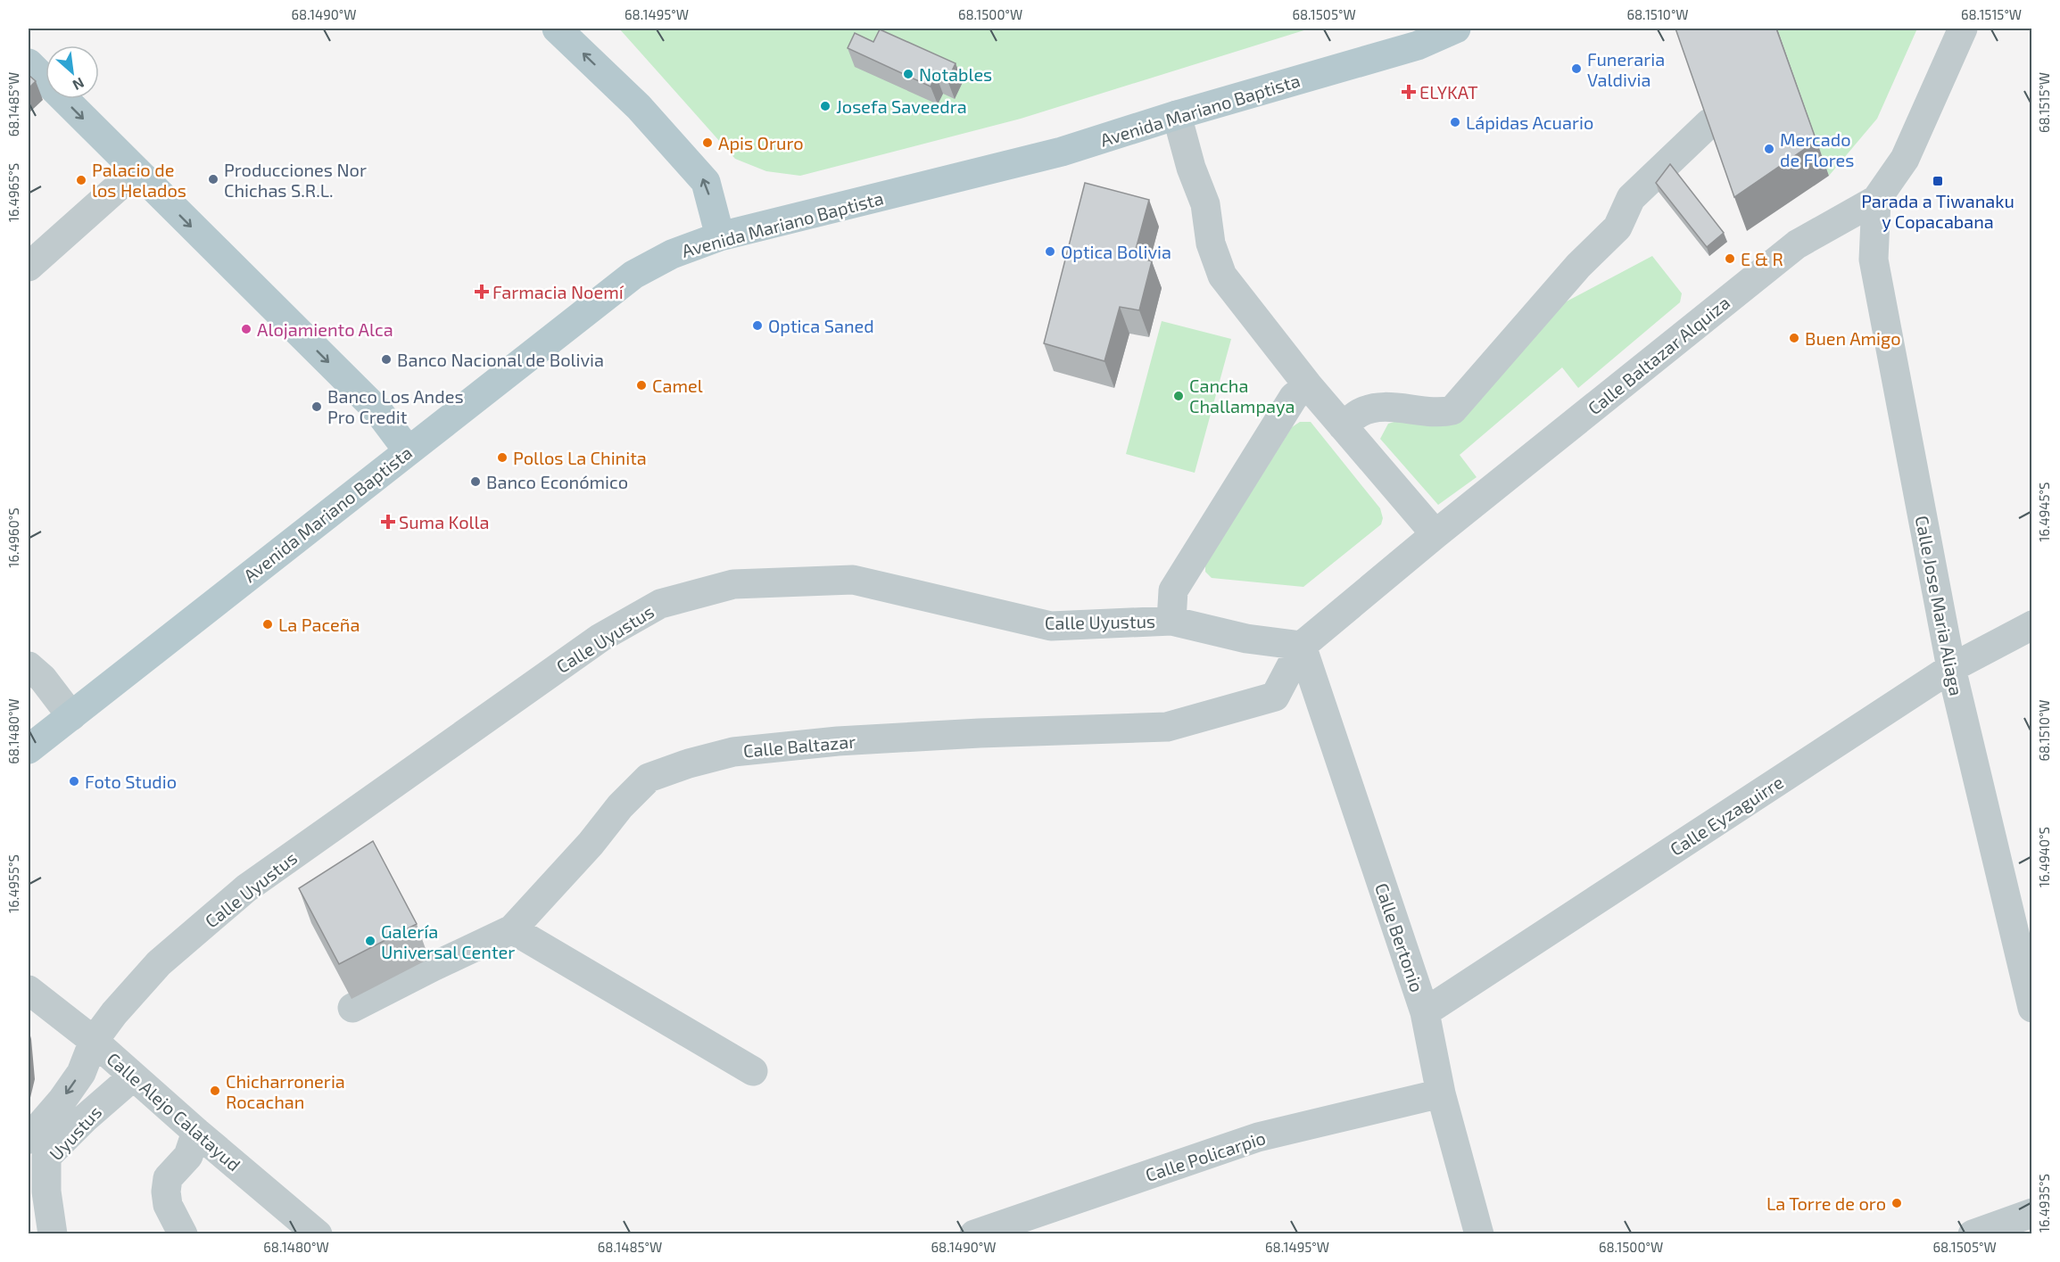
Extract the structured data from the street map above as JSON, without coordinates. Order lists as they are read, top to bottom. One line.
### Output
{"streets":{"main road":["Avenida Mariano Baptista"],"street":["Calle Baltazar Alquiza","Calle Jose Maria Aliaga","Calle Uyustus","Calle Baltazar","Calle Eyzaguirre","Calle Bertonio","Calle Alejo Calatayud","Uyustus","Calle Policarpio"]},"crossings":[["Calle Baltazar Alquiza","Calle Jose Maria Aliaga"],["Calle Baltazar Alquiza","Calle Uyustus"],["Calle Baltazar Alquiza","Calle Baltazar"],["Calle Baltazar Alquiza","Calle Bertonio"],["Calle Jose Maria Aliaga","Calle Eyzaguirre"],["Calle Uyustus","Calle Baltazar"],["Calle Uyustus","Calle Bertonio"],["Calle Uyustus","Calle Alejo Calatayud"],["Calle Baltazar","Calle Bertonio"],["Calle Eyzaguirre","Calle Bertonio"],["Calle Bertonio","Calle Policarpio"],["Calle Alejo Calatayud","Uyustus"]],"places":{"other":["Funeraria Valdivia","Notables","Josefa Saveedra","Lápidas Acuario","Apis Oruro","Mercado de Flores","Producciones Nor Chichas S.R.L.","Palacio de los Helados","Optica Bolivia","E & R","Optica Saned","Alojamiento Alca","Buen Amigo","Banco Nacional de Bolivia","Camel","Cancha Challampaya","Banco Los Andes Pro Credit","Pollos La Chinita","Banco Económico","La Paceña","Foto Studio","Galería Universal Center","Chicharroneria Rocachan","La Torre de oro"],"health":["ELYKAT","Farmacia Noemí","Suma Kolla"],"transit":["Parada a Tiwanaku y Copacabana"]},"north":"bottom right","coordinates":["68.1490°W","68.1495°W","68.1500°W","68.1505°W","68.1510°W","68.1515°W","68.1485°W","16.4965°S","16.4945°S","16.4960°S","68.1480°W","16.4940°S","16.4955°S","16.4935°S"]}
